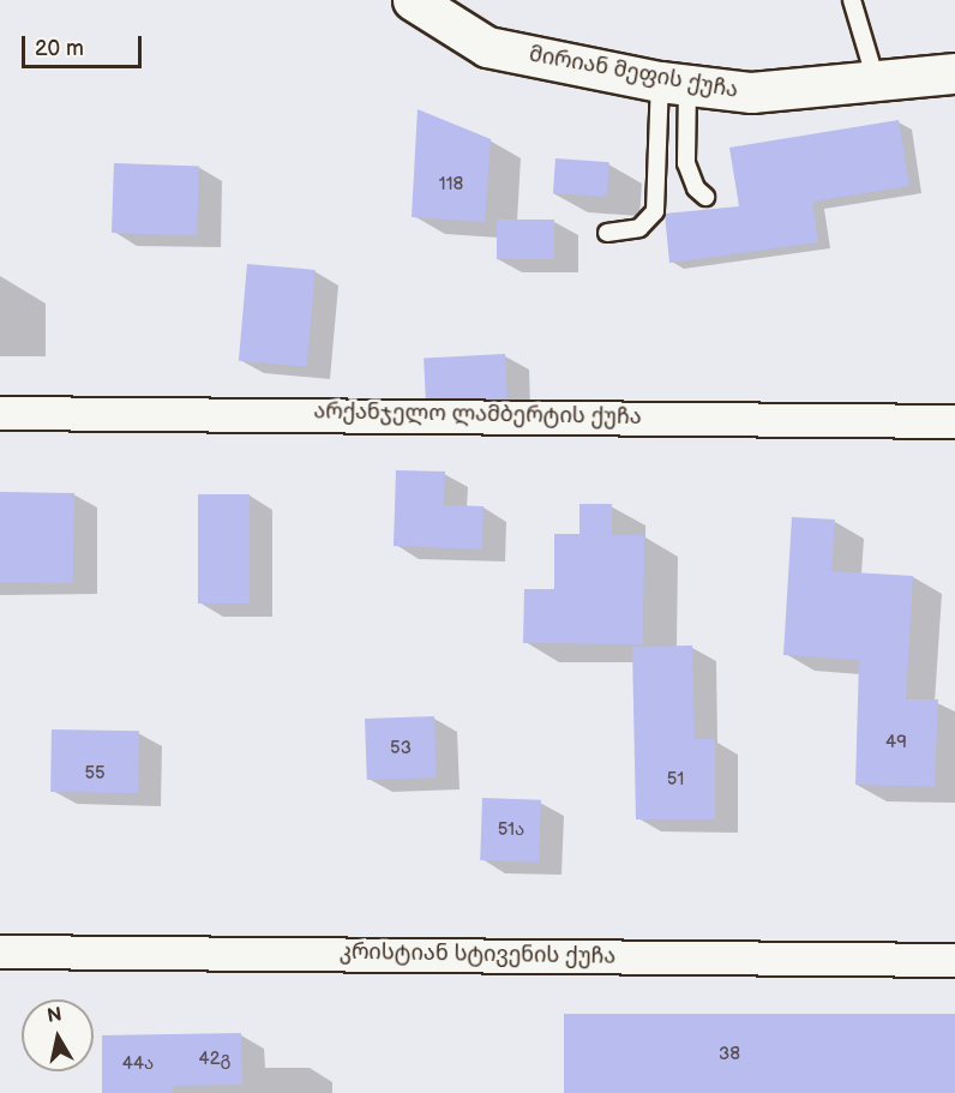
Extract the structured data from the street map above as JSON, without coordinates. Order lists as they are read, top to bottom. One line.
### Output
{"streets":{"street":["მირიან მეფის ქუჩა","არქანჯელო ლამბერტის ქუჩა","კრისტიან სტივენის ქუჩა"]},"house_numbers":["118","49","53","55","51","51ა","38","42გ","44ა"],"scale_bar":"20 m","north":"top"}
